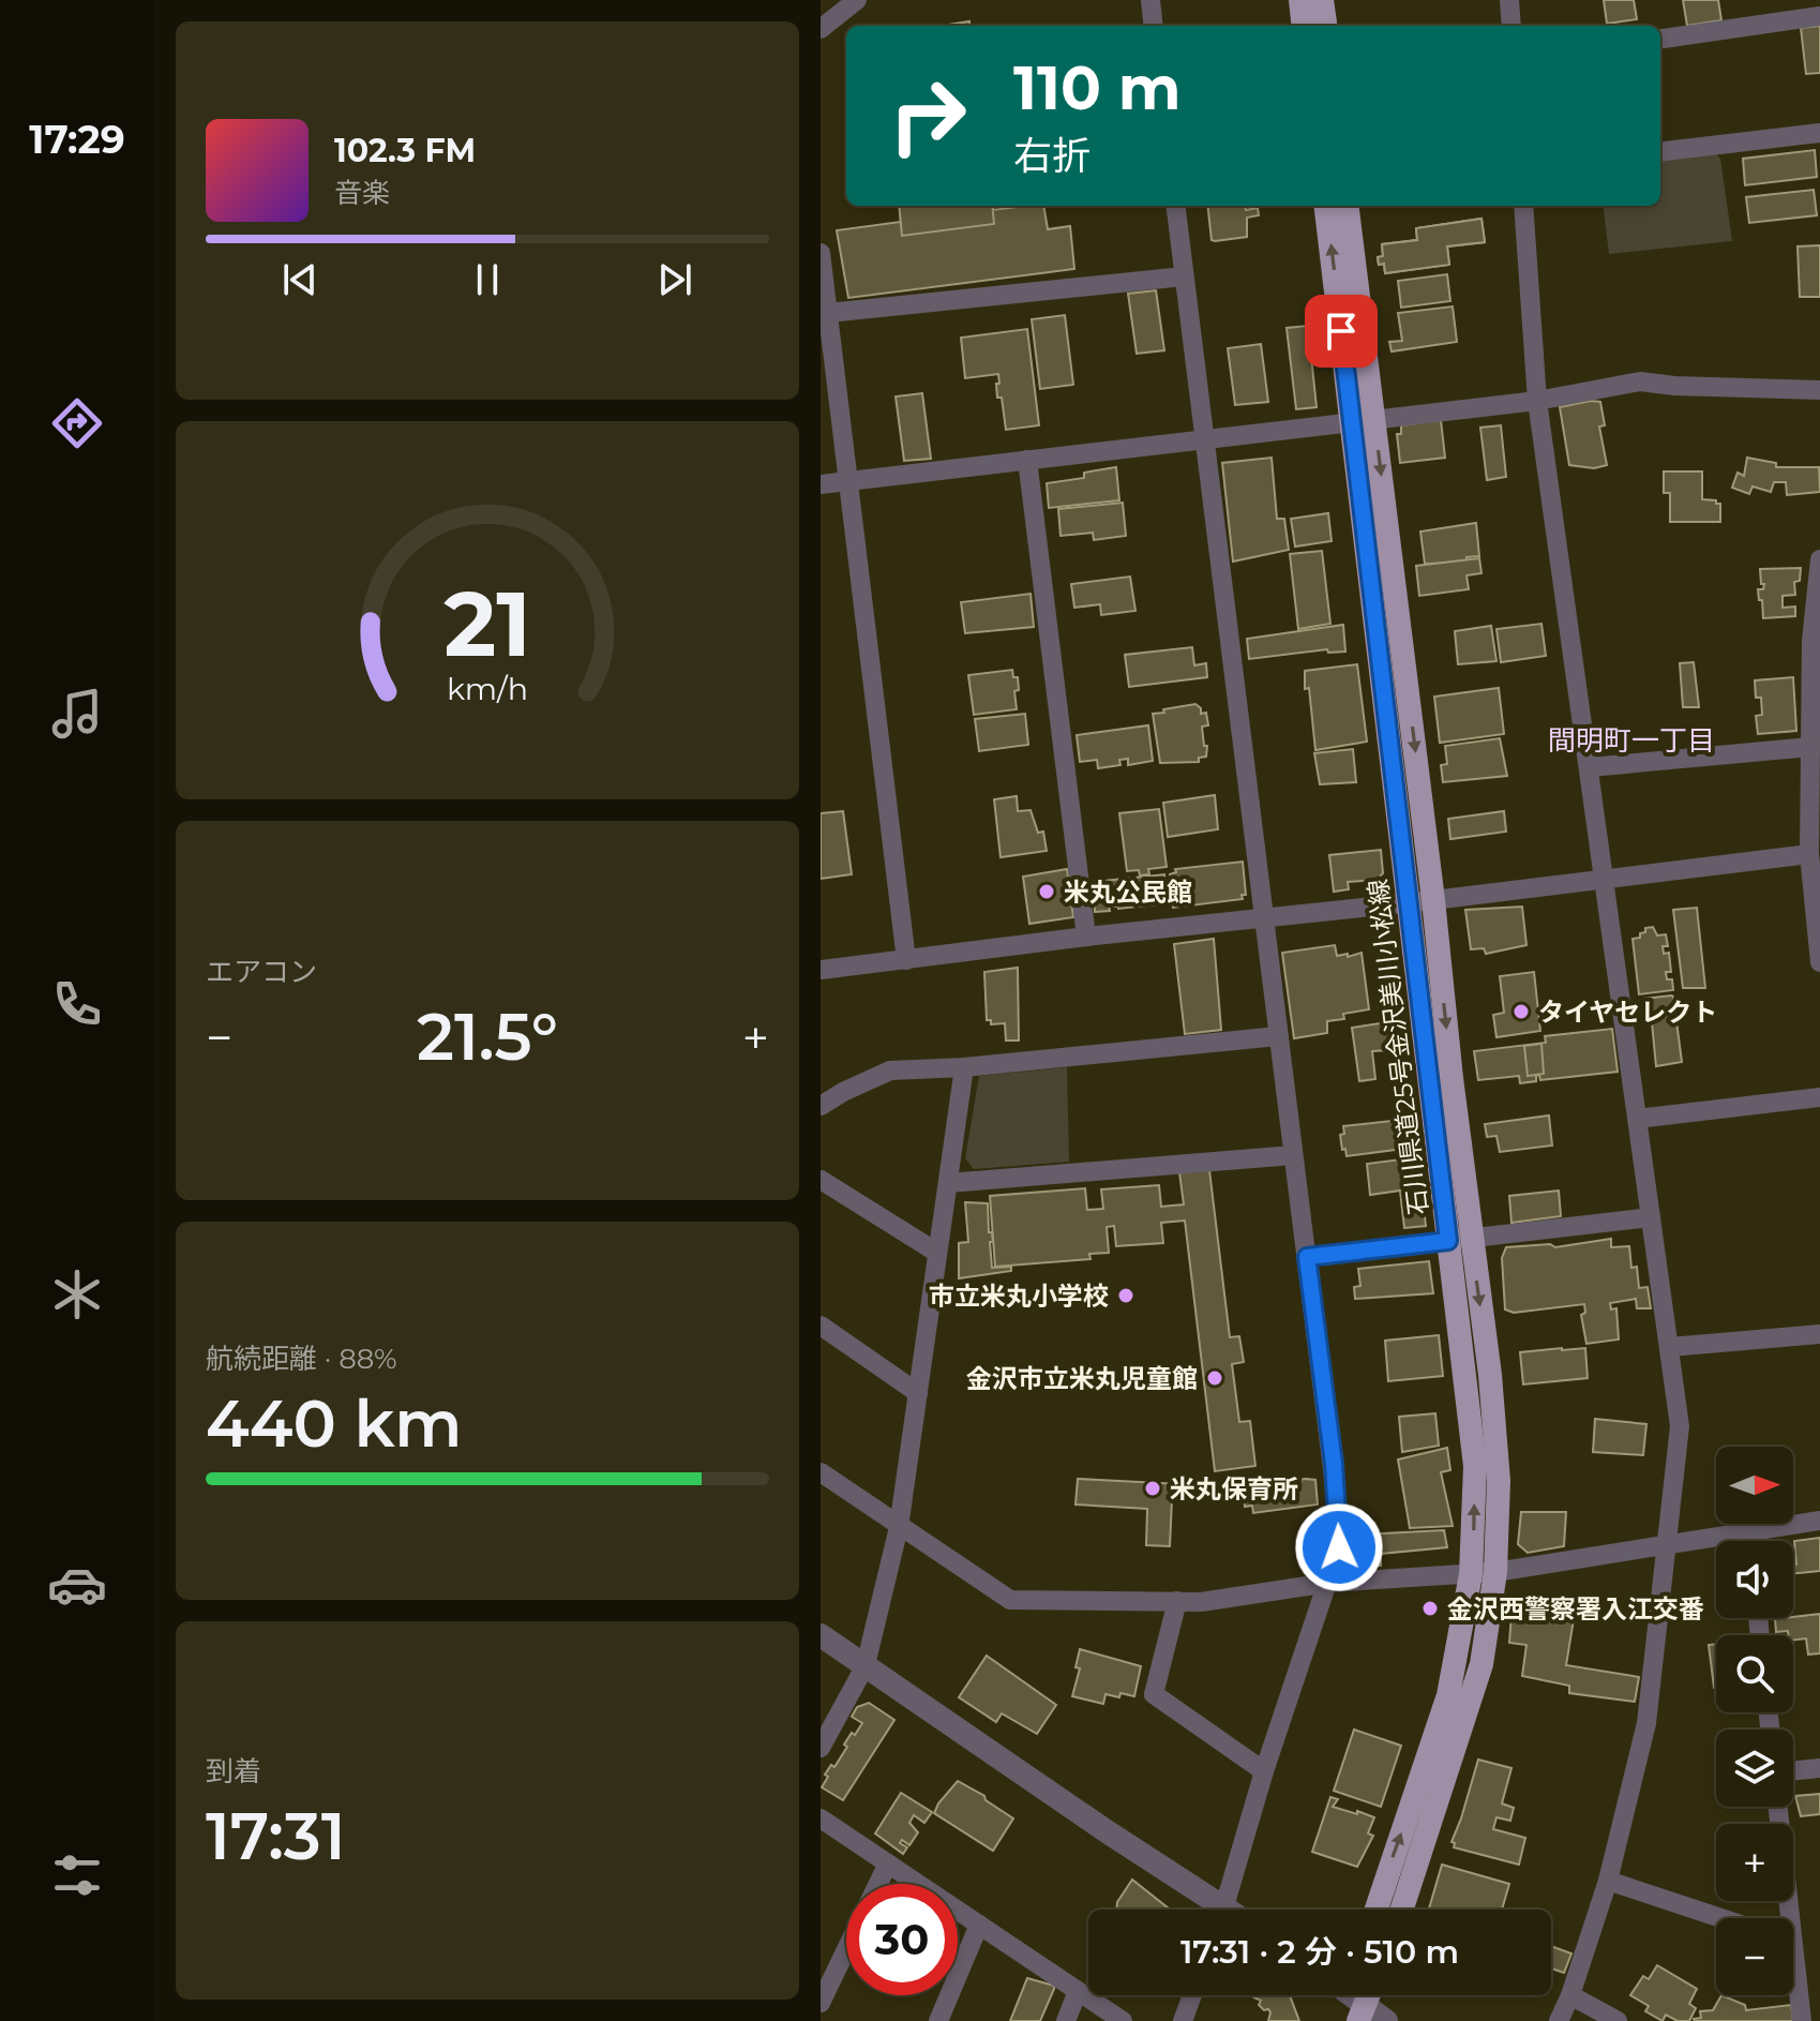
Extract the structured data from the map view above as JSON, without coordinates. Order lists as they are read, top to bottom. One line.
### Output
{"streets":{"main road":["石川県道25号金沢美川小松線"]},"districts":["間明町一丁目"],"places":["米丸公民館","タイヤセレクト","市立米丸小学校","金沢市立米丸児童館","米丸保育所","金沢西警察署入江交番"],"north":"right","page":{"tabs":"17:29","turn":["110 m","右折"],"song":["102.3 FM","音楽"],"tile":["エアコン",["航続距離 · 88%","440 km"],["到着","17:31"]],"heat":["−","21.5°","+"],"map_buttons":["+","−"],"limit":"30","trip":"17:31 · 2 分 · 510 m","gauge":["21","km/h"]}}
